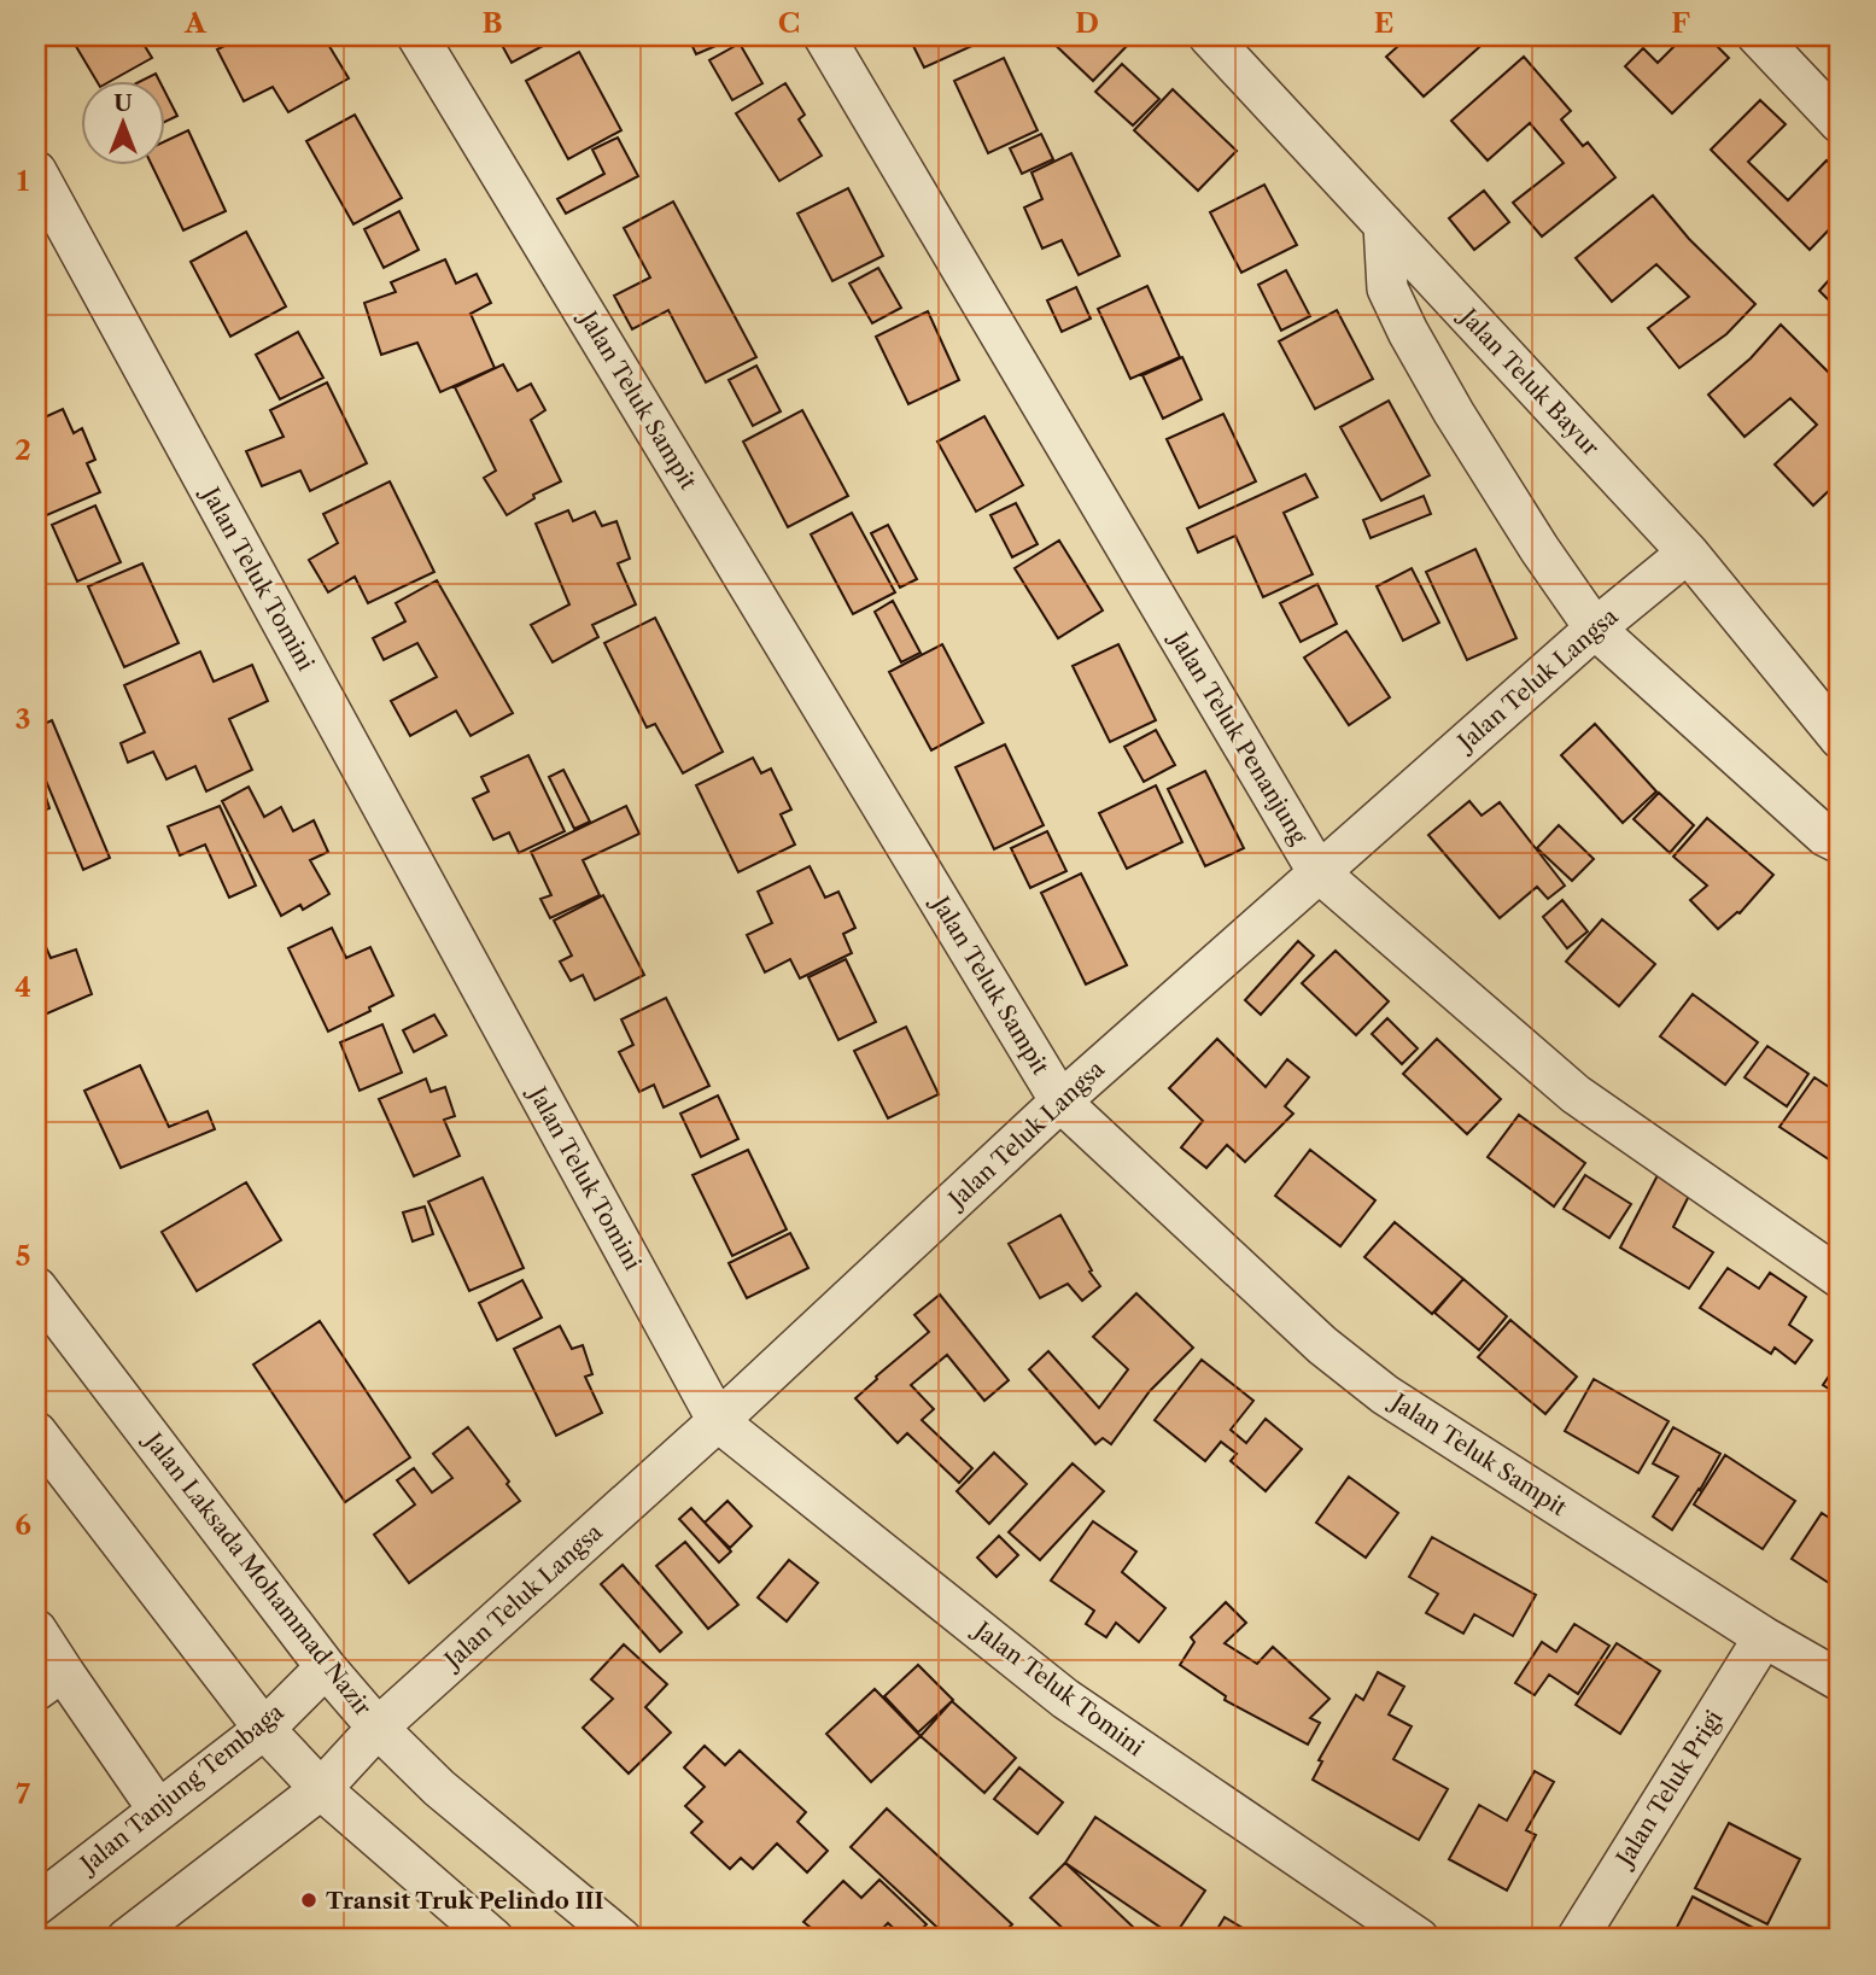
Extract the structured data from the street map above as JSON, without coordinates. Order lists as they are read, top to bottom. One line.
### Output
{"streets":{"street":["Jalan Teluk Bayur","Jalan Teluk Sampit","Jalan Teluk Tomini","Jalan Teluk Langsa","Jalan Teluk Penanjung","Jalan Laksada Mohammad Nazir","Jalan Tanjung Tembaga","Jalan Teluk Prigi"]},"crossings":[["Jalan Teluk Bayur","Jalan Teluk Langsa"],["Jalan Teluk Sampit","Jalan Teluk Langsa"],["Jalan Teluk Sampit","Jalan Teluk Prigi"],["Jalan Teluk Tomini","Jalan Teluk Langsa"],["Jalan Teluk Langsa","Jalan Teluk Penanjung"],["Jalan Teluk Langsa","Jalan Laksada Mohammad Nazir"],["Jalan Laksada Mohammad Nazir","Jalan Tanjung Tembaga"]],"places":["Transit Truk Pelindo III"],"north":"top","grid":{"columns":["A","B","C","D","E","F"],"rows":["1","2","3","4","5","6","7"]}}
